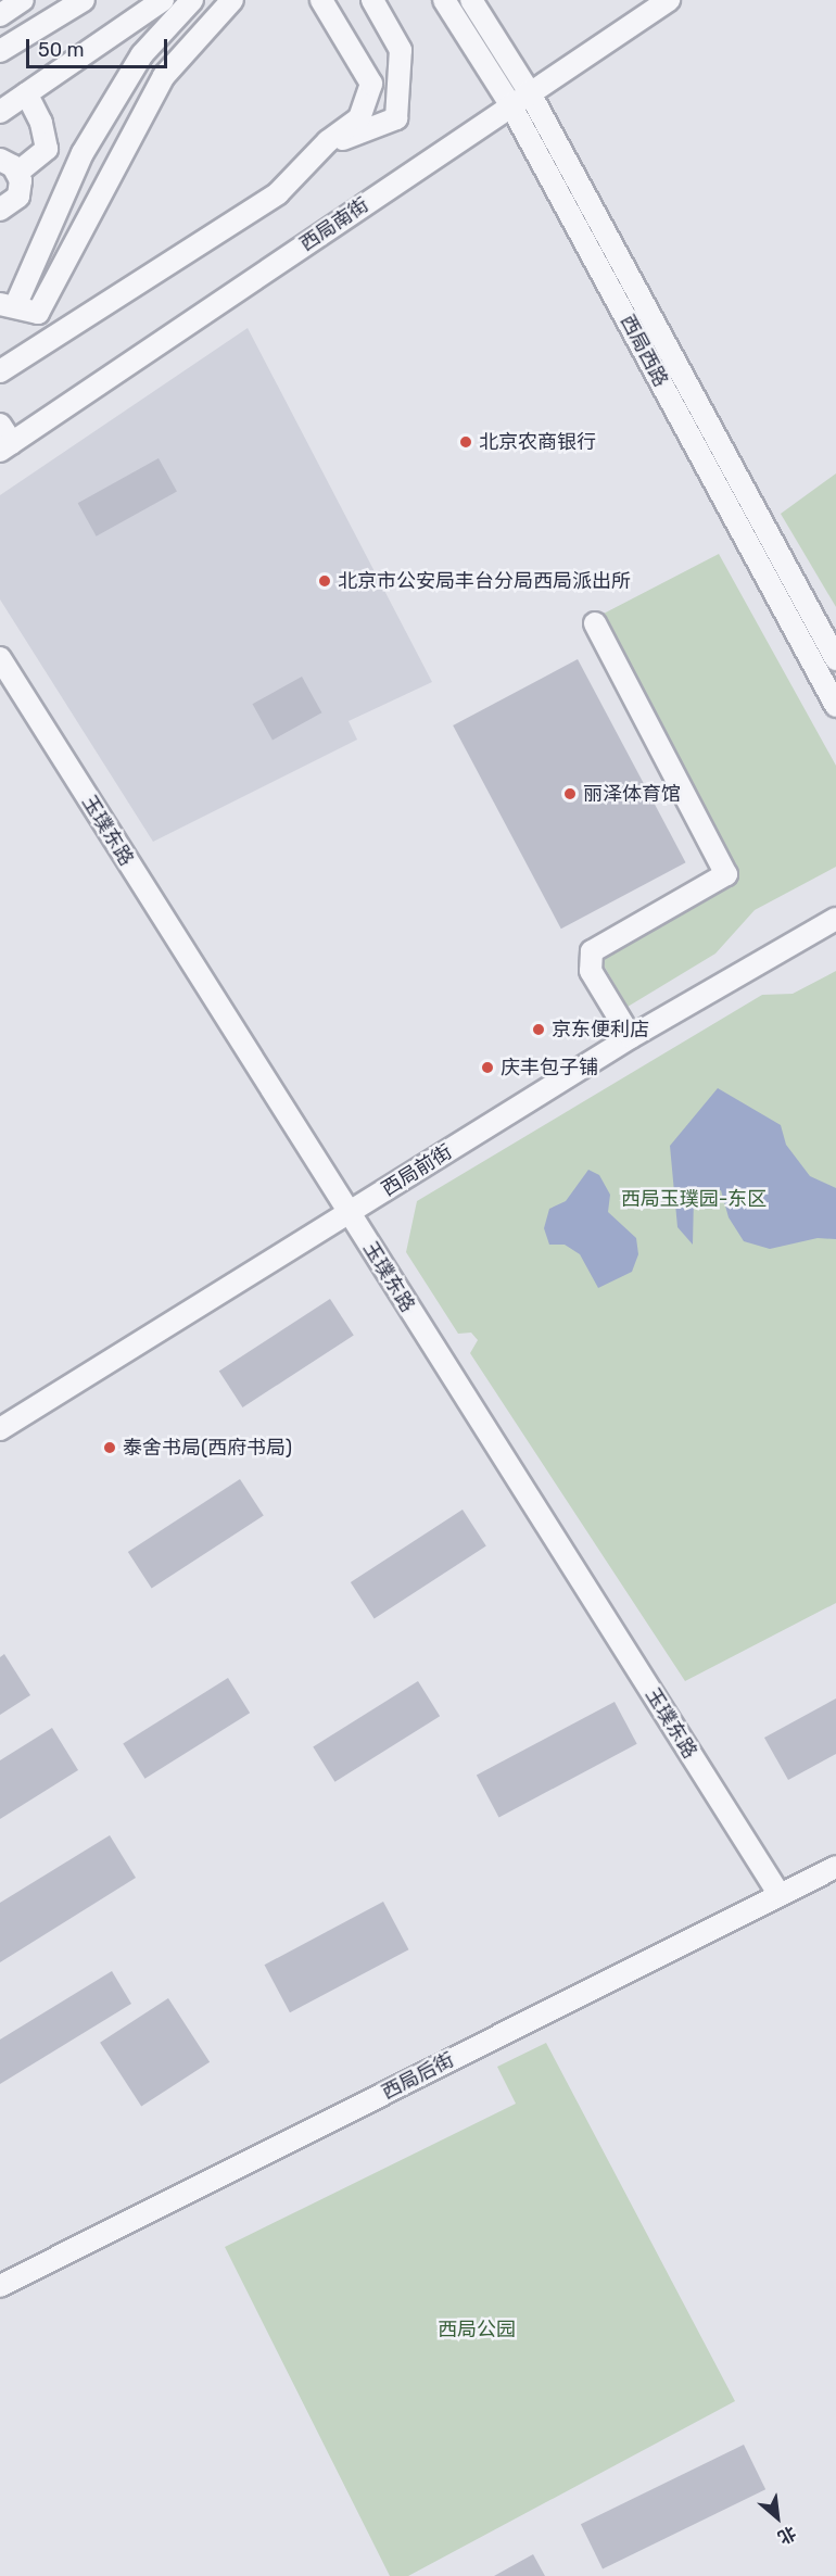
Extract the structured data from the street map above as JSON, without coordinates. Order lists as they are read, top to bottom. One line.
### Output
{"streets":{"street":["西局南街","西局西路","玉璞东路","西局前街","西局后街"]},"crossings":[["西局南街","西局西路"],["玉璞东路","西局前街"],["玉璞东路","西局后街"]],"parks":["西局玉璞园-东区","西局公园"],"places":["北京农商银行","北京市公安局丰台分局西局派出所","丽泽体育馆","京东便利店","庆丰包子铺","泰舍书局(西府书局)"],"scale_bar":"50 m","north":"bottom right"}
